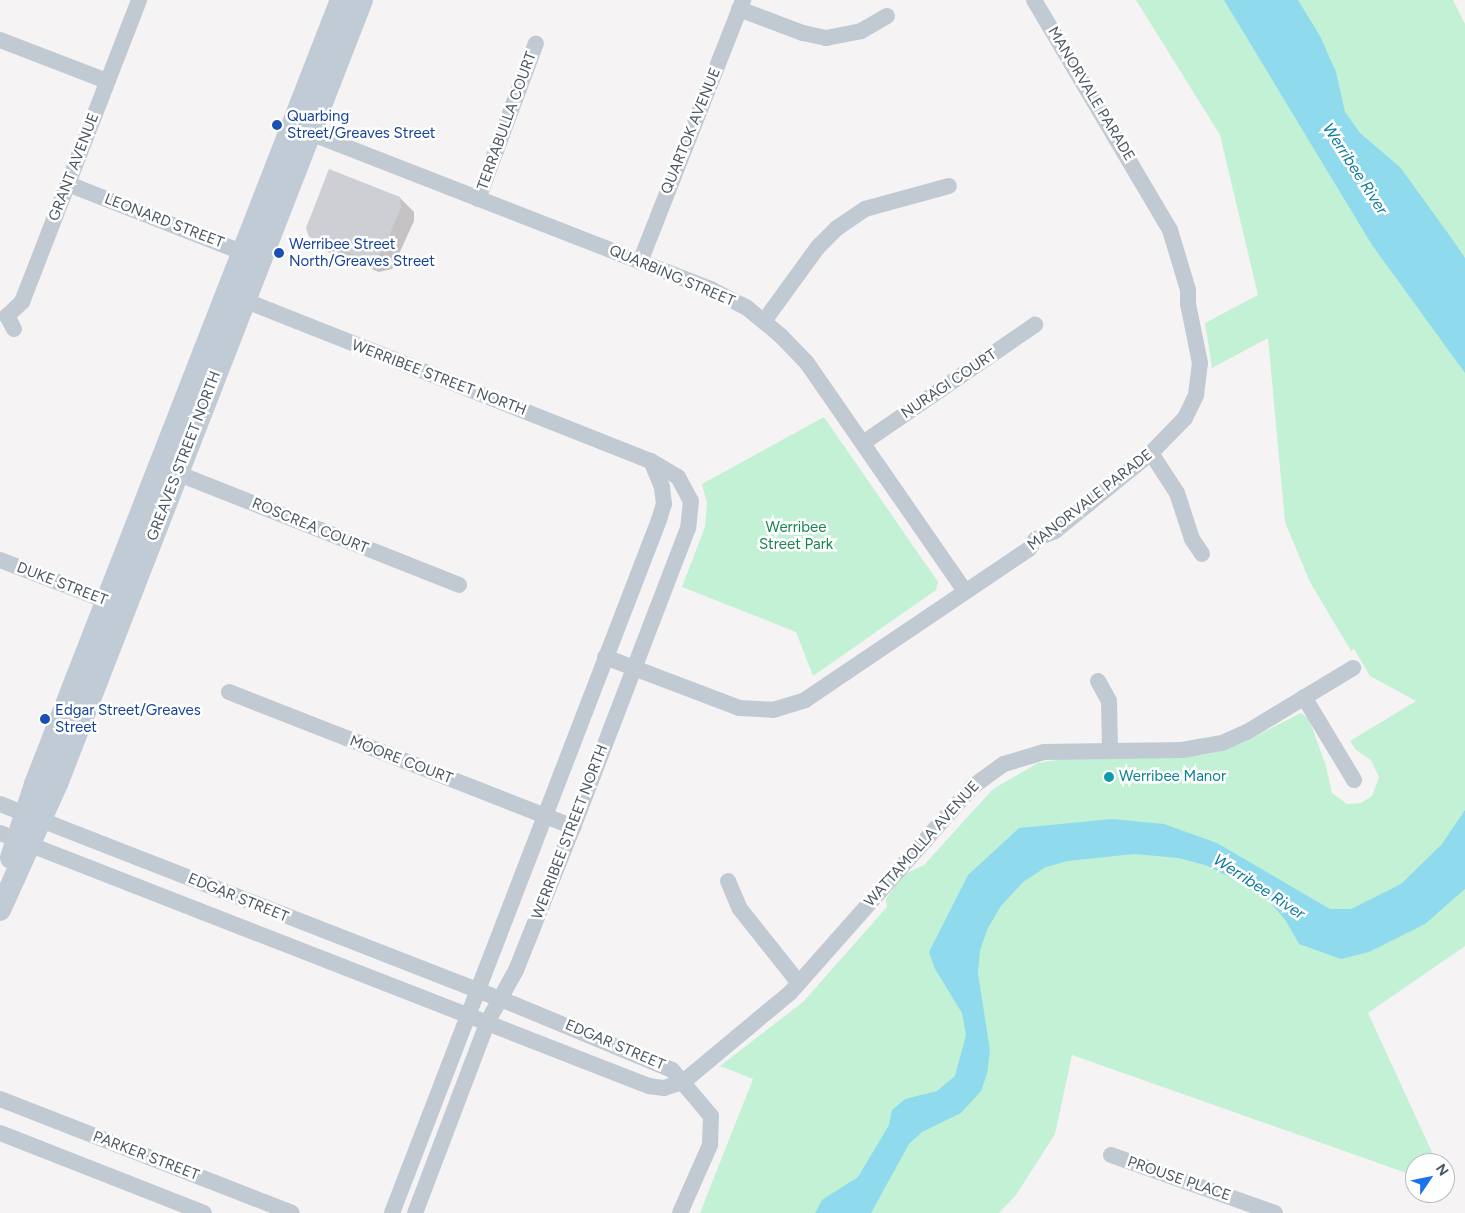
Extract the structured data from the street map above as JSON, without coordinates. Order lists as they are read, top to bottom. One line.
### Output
{"streets":{"street":["MANORVALE PARADE","TERRABULLA COURT","QUARTOK AVENUE","GRANT AVENUE","LEONARD STREET","QUARBING STREET","WERRIBEE STREET NORTH","NURAGI COURT","GREAVES STREET NORTH","ROSCREA COURT","DUKE STREET","MOORE COURT","WATTAMOLLA AVENUE","EDGAR STREET","PARKER STREET","PROUSE PLACE"]},"crossings":[["MANORVALE PARADE","QUARBING STREET"],["MANORVALE PARADE","WERRIBEE STREET NORTH"],["TERRABULLA COURT","QUARBING STREET"],["QUARTOK AVENUE","QUARBING STREET"],["GRANT AVENUE","LEONARD STREET"],["LEONARD STREET","GREAVES STREET NORTH"],["QUARBING STREET","NURAGI COURT"],["QUARBING STREET","GREAVES STREET NORTH"],["WERRIBEE STREET NORTH","GREAVES STREET NORTH"],["WERRIBEE STREET NORTH","MOORE COURT"],["WERRIBEE STREET NORTH","EDGAR STREET"],["GREAVES STREET NORTH","ROSCREA COURT"],["GREAVES STREET NORTH","DUKE STREET"],["GREAVES STREET NORTH","EDGAR STREET"],["WATTAMOLLA AVENUE","EDGAR STREET"]],"water":["Werribee River"],"parks":["Werribee Street Park"],"places":["Quarbing Street/Greaves Street","Werribee Street North/Greaves Street","Edgar Street/Greaves Street","Werribee Manor"],"north":"top right"}
